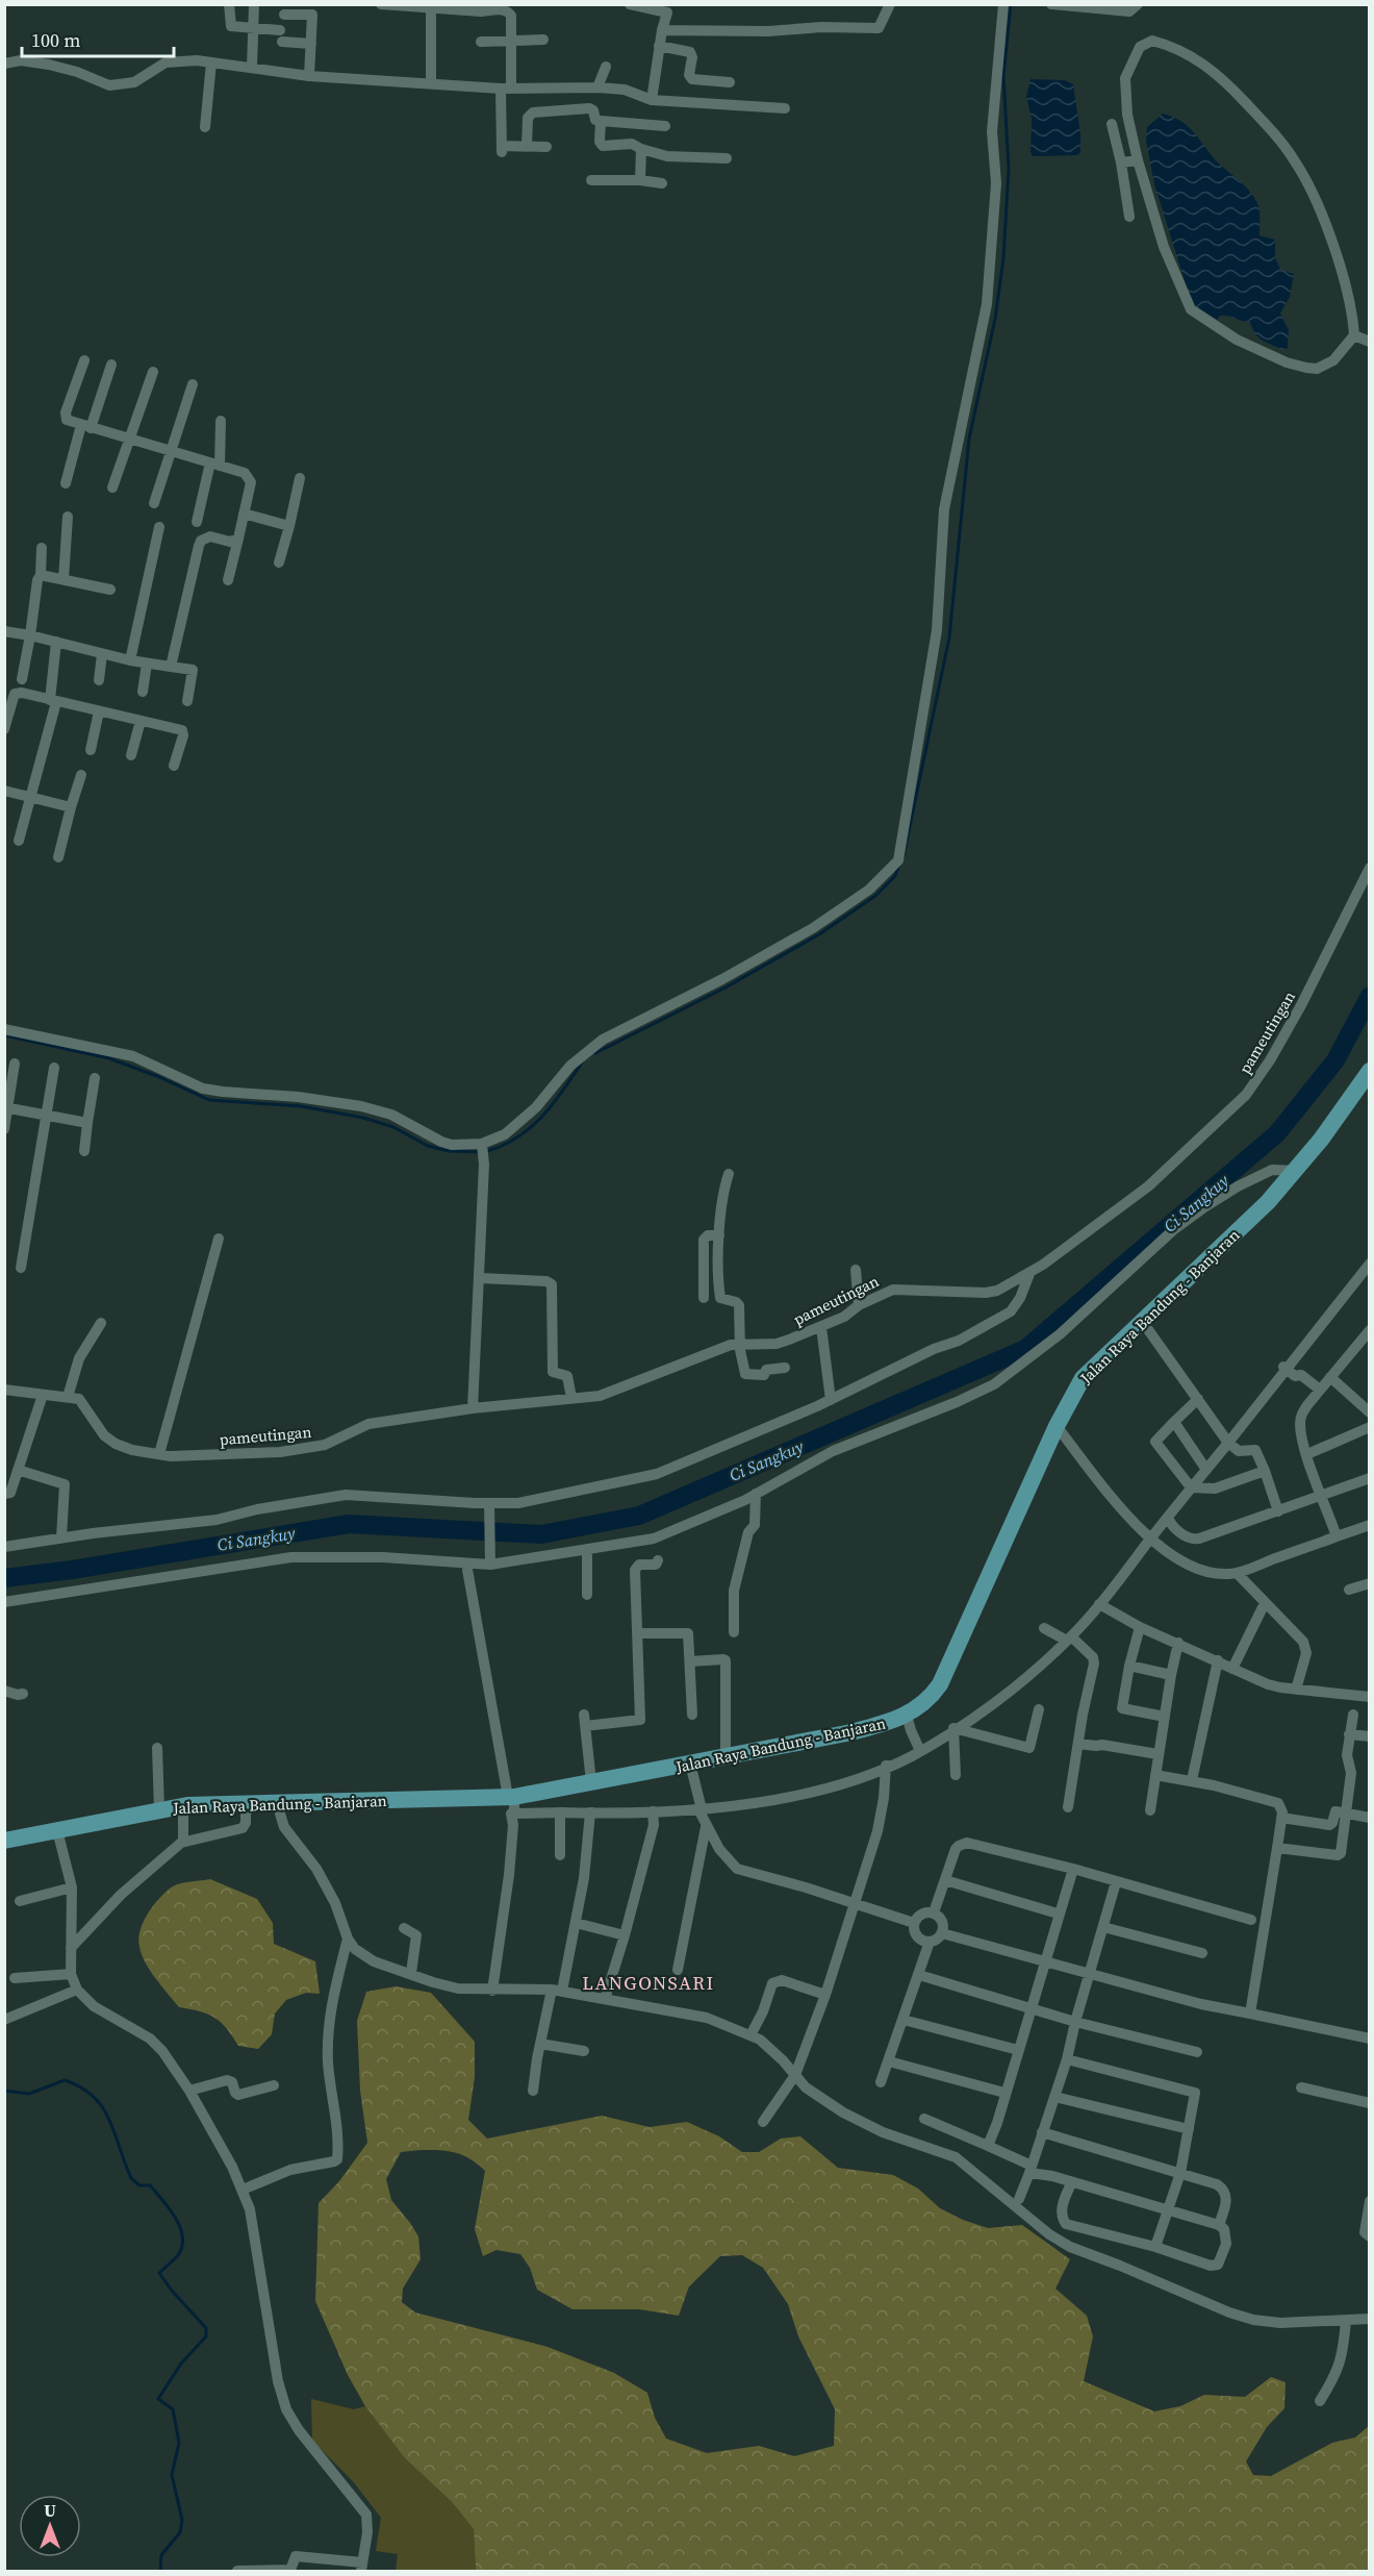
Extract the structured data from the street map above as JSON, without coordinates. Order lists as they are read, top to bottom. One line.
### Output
{"streets":{"main road":["Jalan Raya Bandung - Banjaran"],"street":["pameutingan"]},"districts":["LANGONSARI"],"water":["Ci Sangkuy"],"scale_bar":"100 m","north":"top"}
